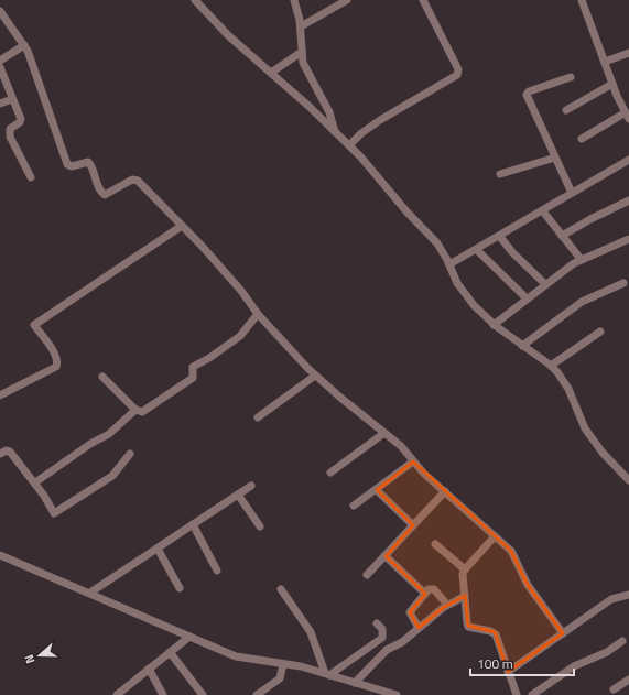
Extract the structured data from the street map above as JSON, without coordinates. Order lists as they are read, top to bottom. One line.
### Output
{"scale_bar":"100 m","north":"left"}
